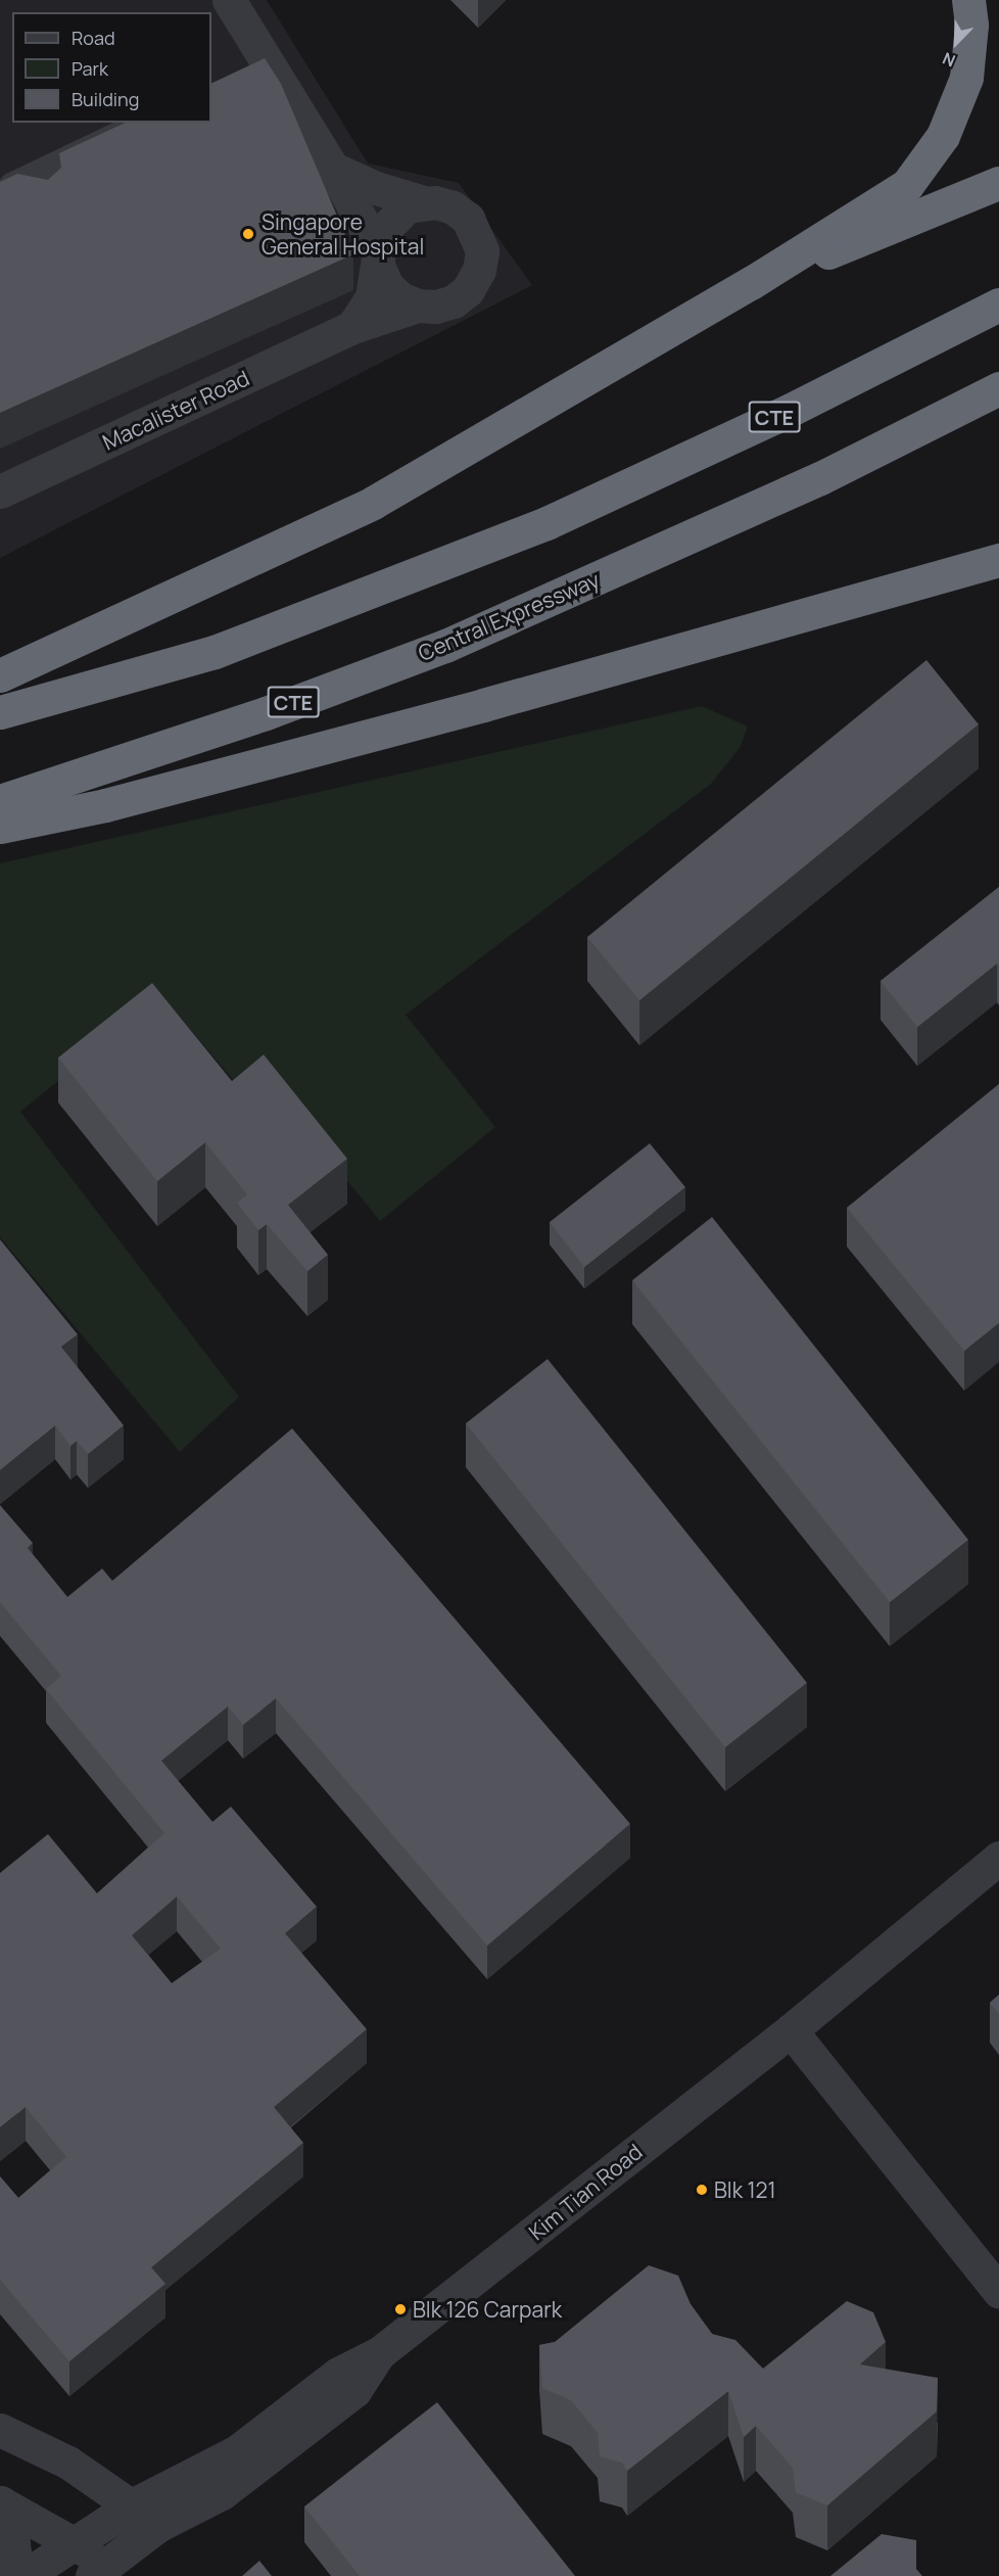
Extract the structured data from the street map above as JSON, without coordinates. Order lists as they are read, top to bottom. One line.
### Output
{"streets":{"highway":["CTE","Central Expressway"],"street":["Macalister Road","Kim Tian Road"]},"places":["Singapore General Hospital","Blk 121","Blk 126 Carpark"],"legend":["Road","Park","Building"],"north":"bottom left"}
